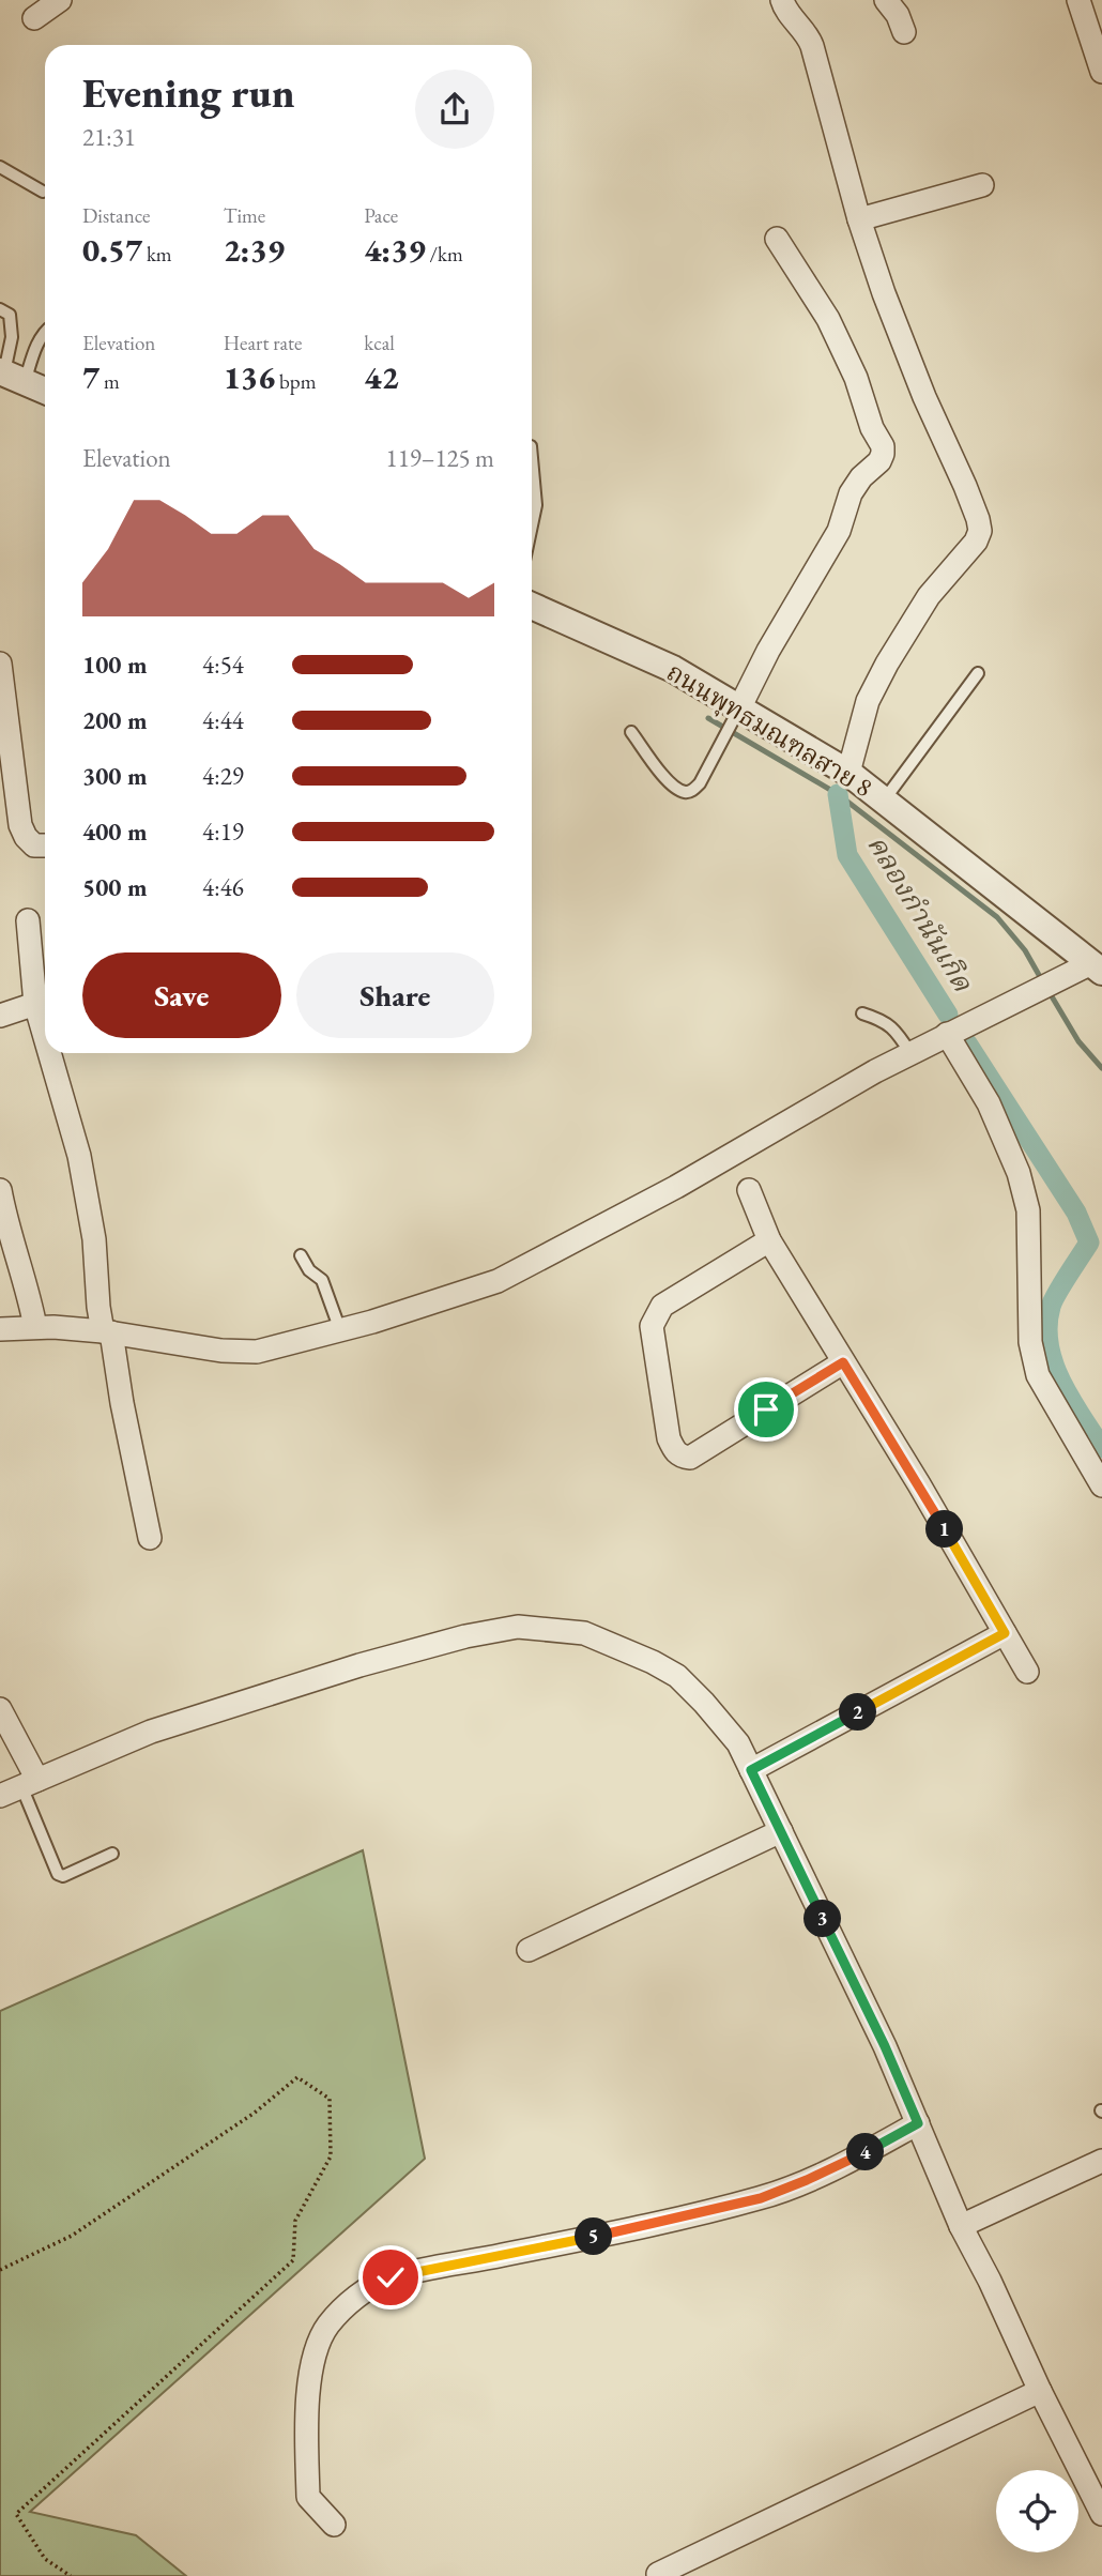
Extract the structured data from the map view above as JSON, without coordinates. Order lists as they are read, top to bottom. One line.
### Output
{"streets":{"street":["ถนนพุทธมณฑลสาย 8"]},"water":["คลองกำนันเกิด"],"page":{"heading":["Evening run","21:31"],"stats":[["Distance","0.57 km"],["Time","2:39"],["Pace","4:39 /km"],["Elevation","7 m"],["Heart rate","136 bpm"],["kcal","42"]],"chart":["Elevation","119–125 m"],"list":[{"name":"100 m","note":"4:54"},{"name":"200 m","note":"4:44"},{"name":"300 m","note":"4:29"},{"name":"400 m","note":"4:19"},{"name":"500 m","note":"4:46"}],"buttons":["Save","Share"],"pins":["1","2","3","4","5"]}}
